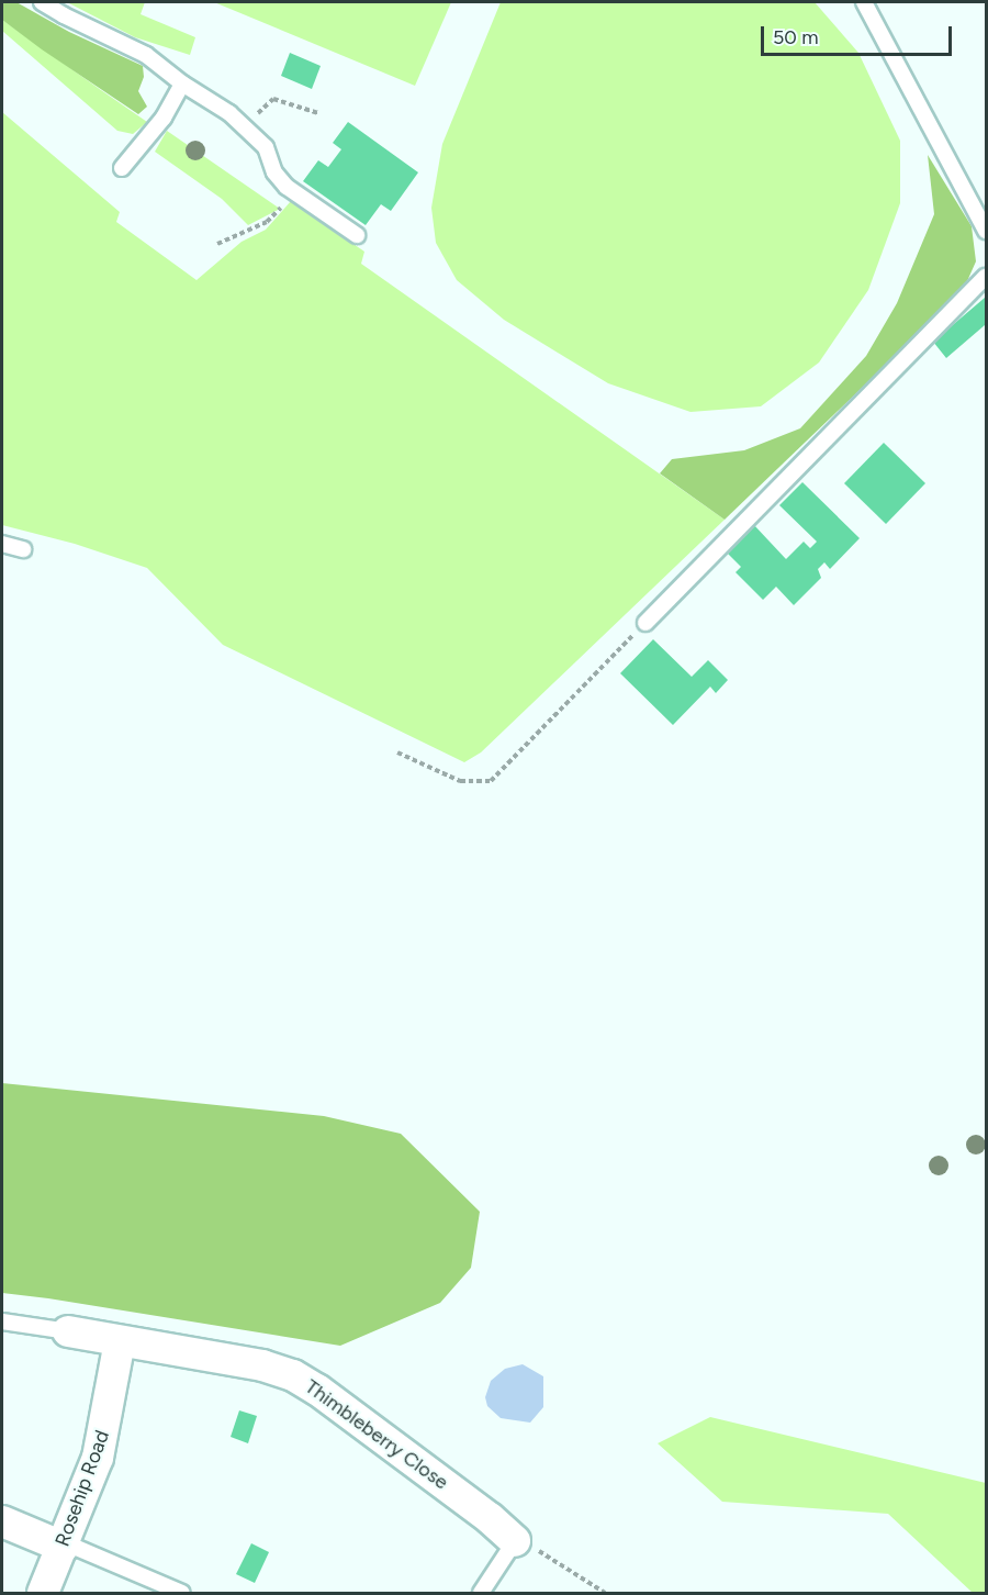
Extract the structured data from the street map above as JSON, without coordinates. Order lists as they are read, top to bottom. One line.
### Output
{"streets":{"street":["Thimbleberry Close","Rosehip Road"]},"crossings":[["Thimbleberry Close","Rosehip Road"]],"scale_bar":"50 m"}
